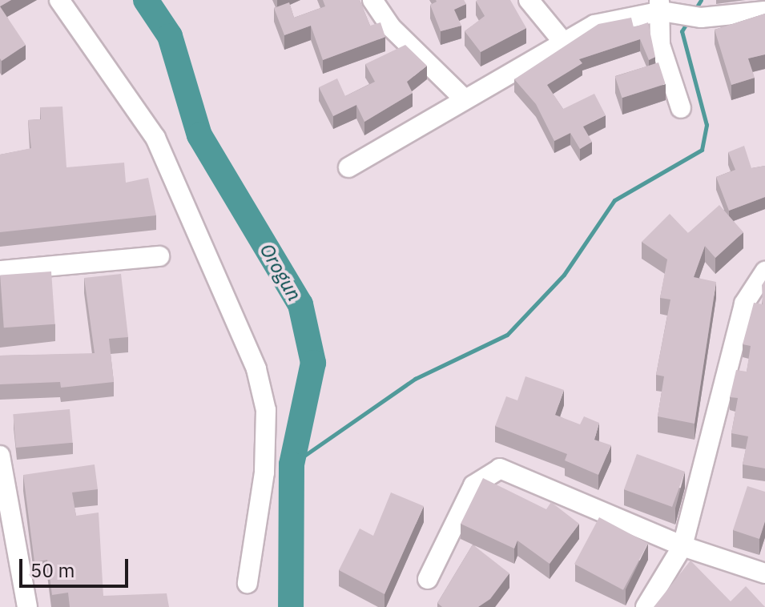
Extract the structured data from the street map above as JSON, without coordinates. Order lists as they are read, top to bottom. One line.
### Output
{"water":["Orogun"],"scale_bar":"50 m"}
